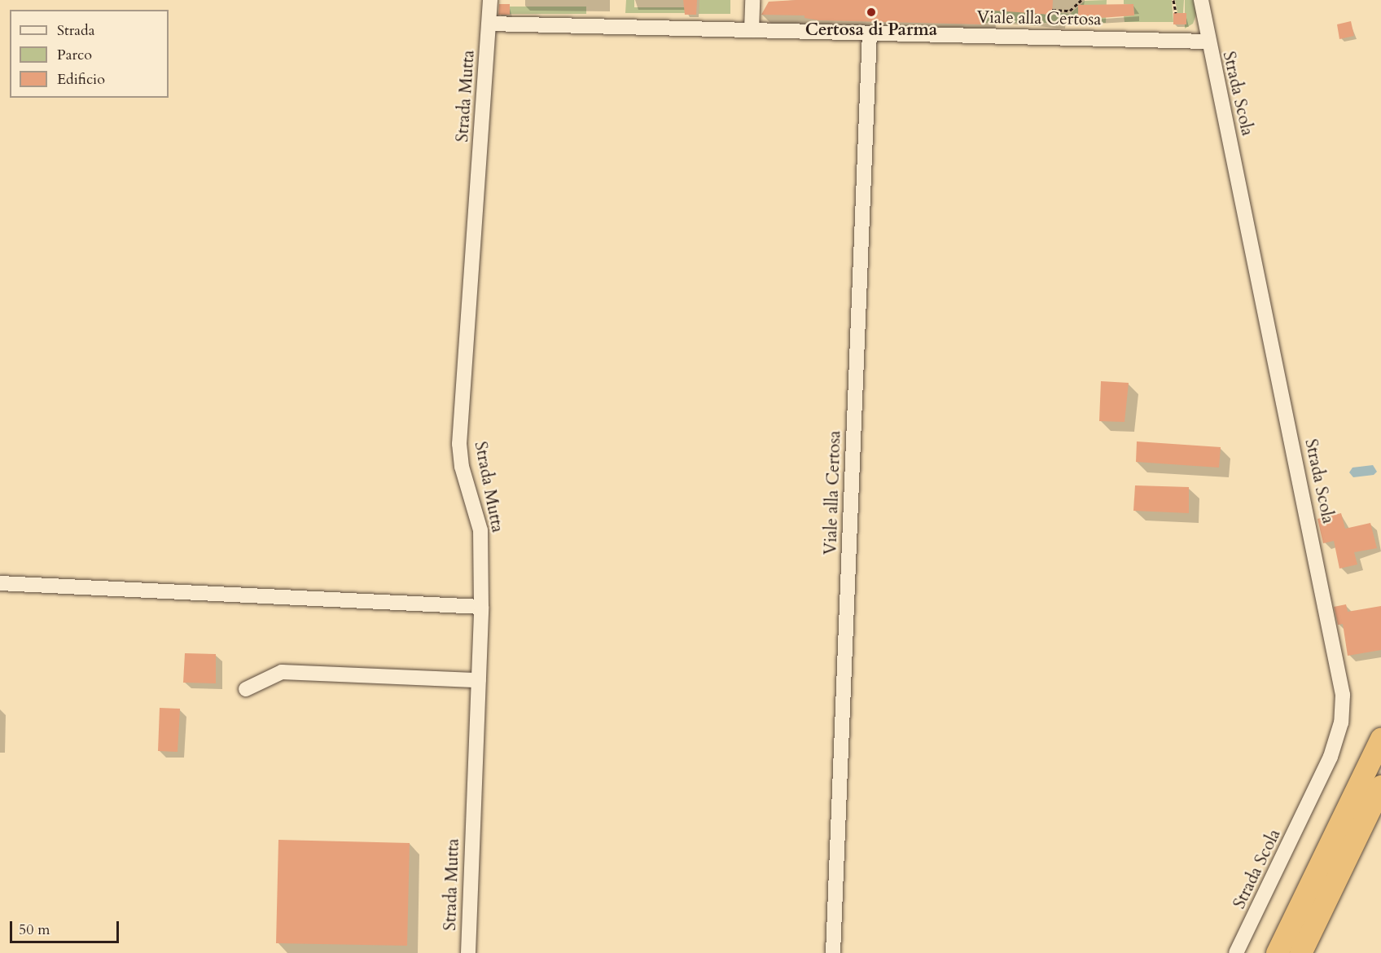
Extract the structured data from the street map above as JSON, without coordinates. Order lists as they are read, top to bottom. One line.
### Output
{"streets":{"street":["Viale alla Certosa","Strada Scola","Strada Mutta"]},"crossings":[["Viale alla Certosa","Strada Scola"],["Viale alla Certosa","Strada Mutta"]],"places":["Certosa di Parma"],"legend":["Strada","Parco","Edificio"],"scale_bar":"50 m"}
